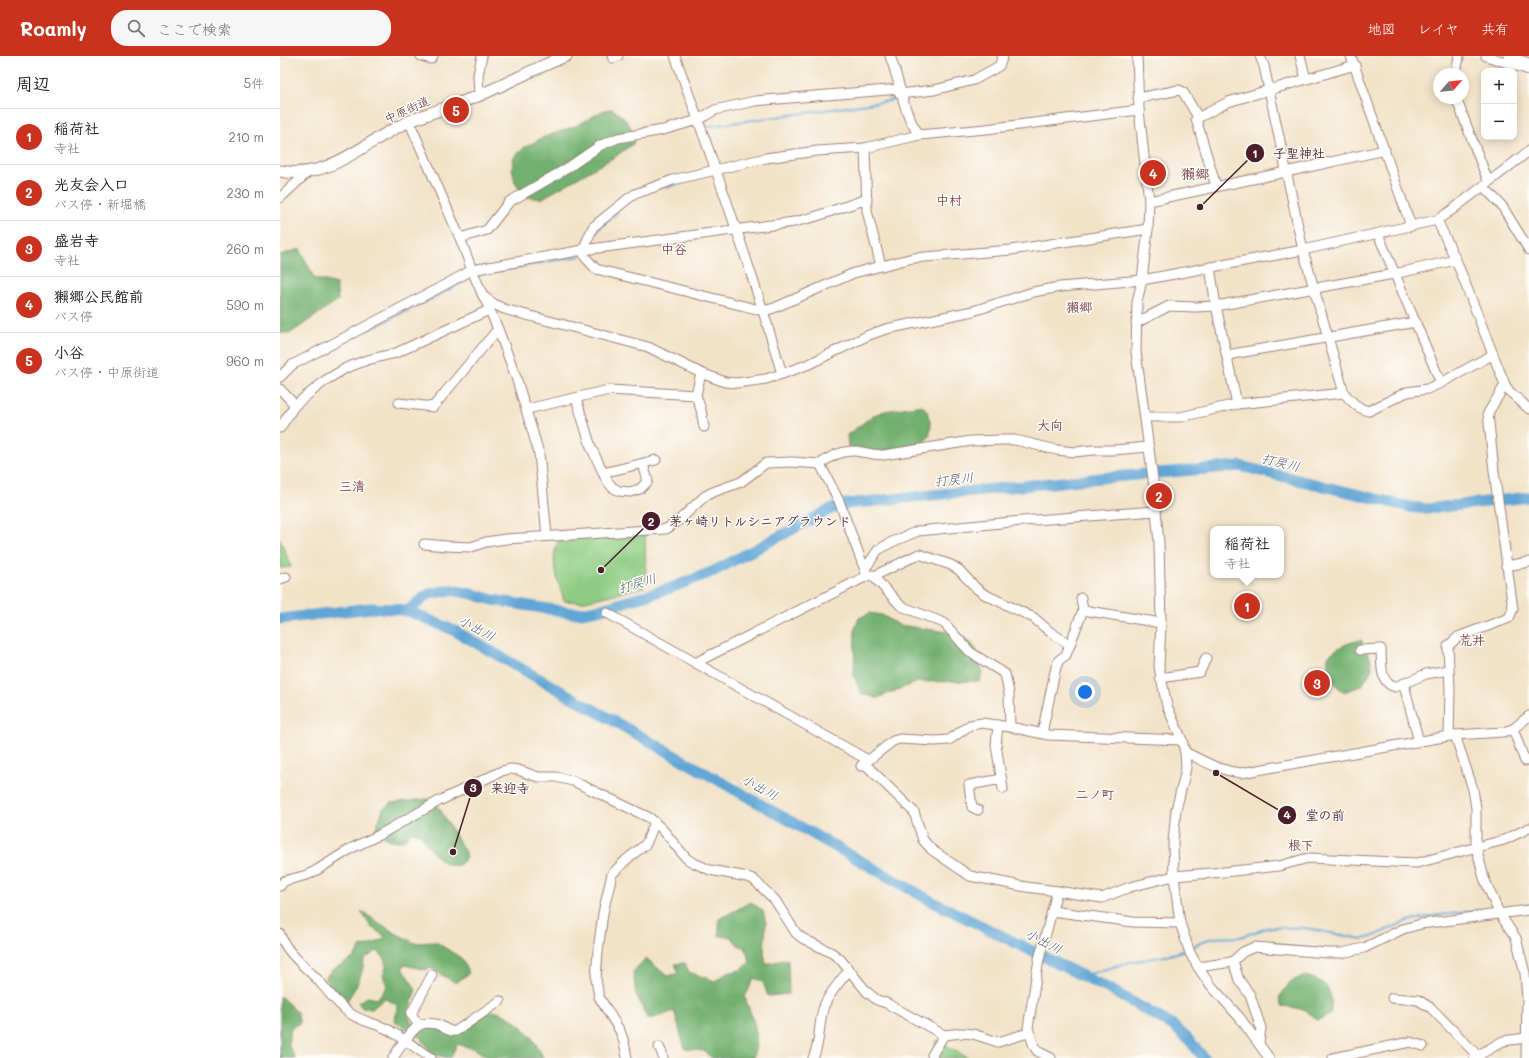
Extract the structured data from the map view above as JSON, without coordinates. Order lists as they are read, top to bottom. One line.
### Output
{"streets":{"main road":["中原街道"]},"districts":["獺郷","中村","中谷","獺郷","大向","三清","荒井","二ノ町","根下"],"water":["打戻川","小出川"],"places":["子聖神社","茅ヶ崎リトルシニアグラウンド","堂の前","来迎寺"],"north":"top right","page":{"header":"Roamly","search":"ここで検索","nav":["地図","レイヤ","共有"],"heading":["周辺","5件"],"map_buttons":["+","−"],"pins":["5","4","2","1","3"],"list":[{"mark":"1","name":"稲荷社","note":"寺社","value":"210 m"},{"mark":"2","name":"光友会入口","note":"バス停 · 新堀橋","value":"230 m"},{"mark":"3","name":"盛岩寺","note":"寺社","value":"260 m"},{"mark":"4","name":"獺郷公民館前","note":"バス停","value":"590 m"},{"mark":"5","name":"小谷","note":"バス停 · 中原街道","value":"960 m"}],"popup":["稲荷社","寺社"]}}
